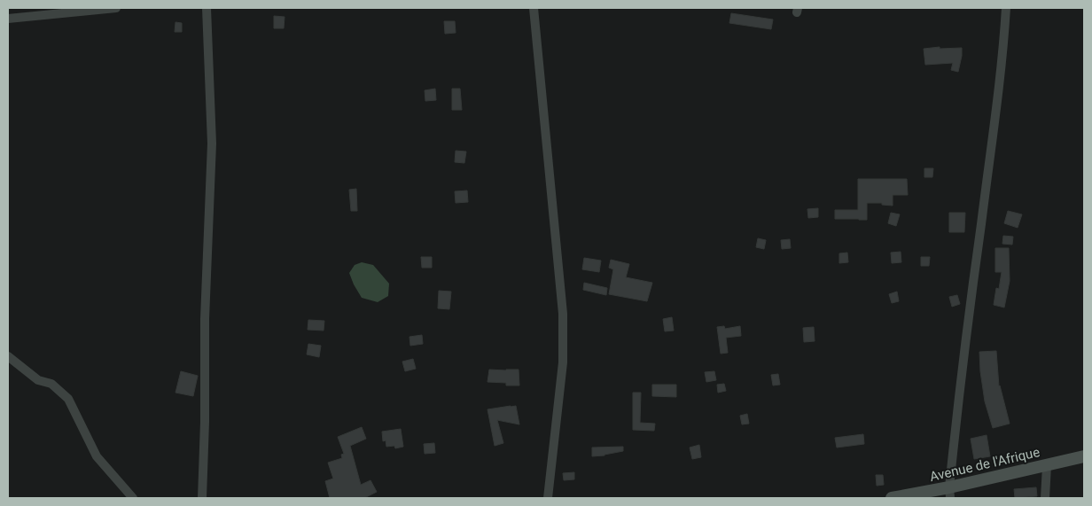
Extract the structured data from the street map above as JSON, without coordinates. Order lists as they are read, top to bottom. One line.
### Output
{"streets":{"main road":["Avenue de l'Afrique"]}}
